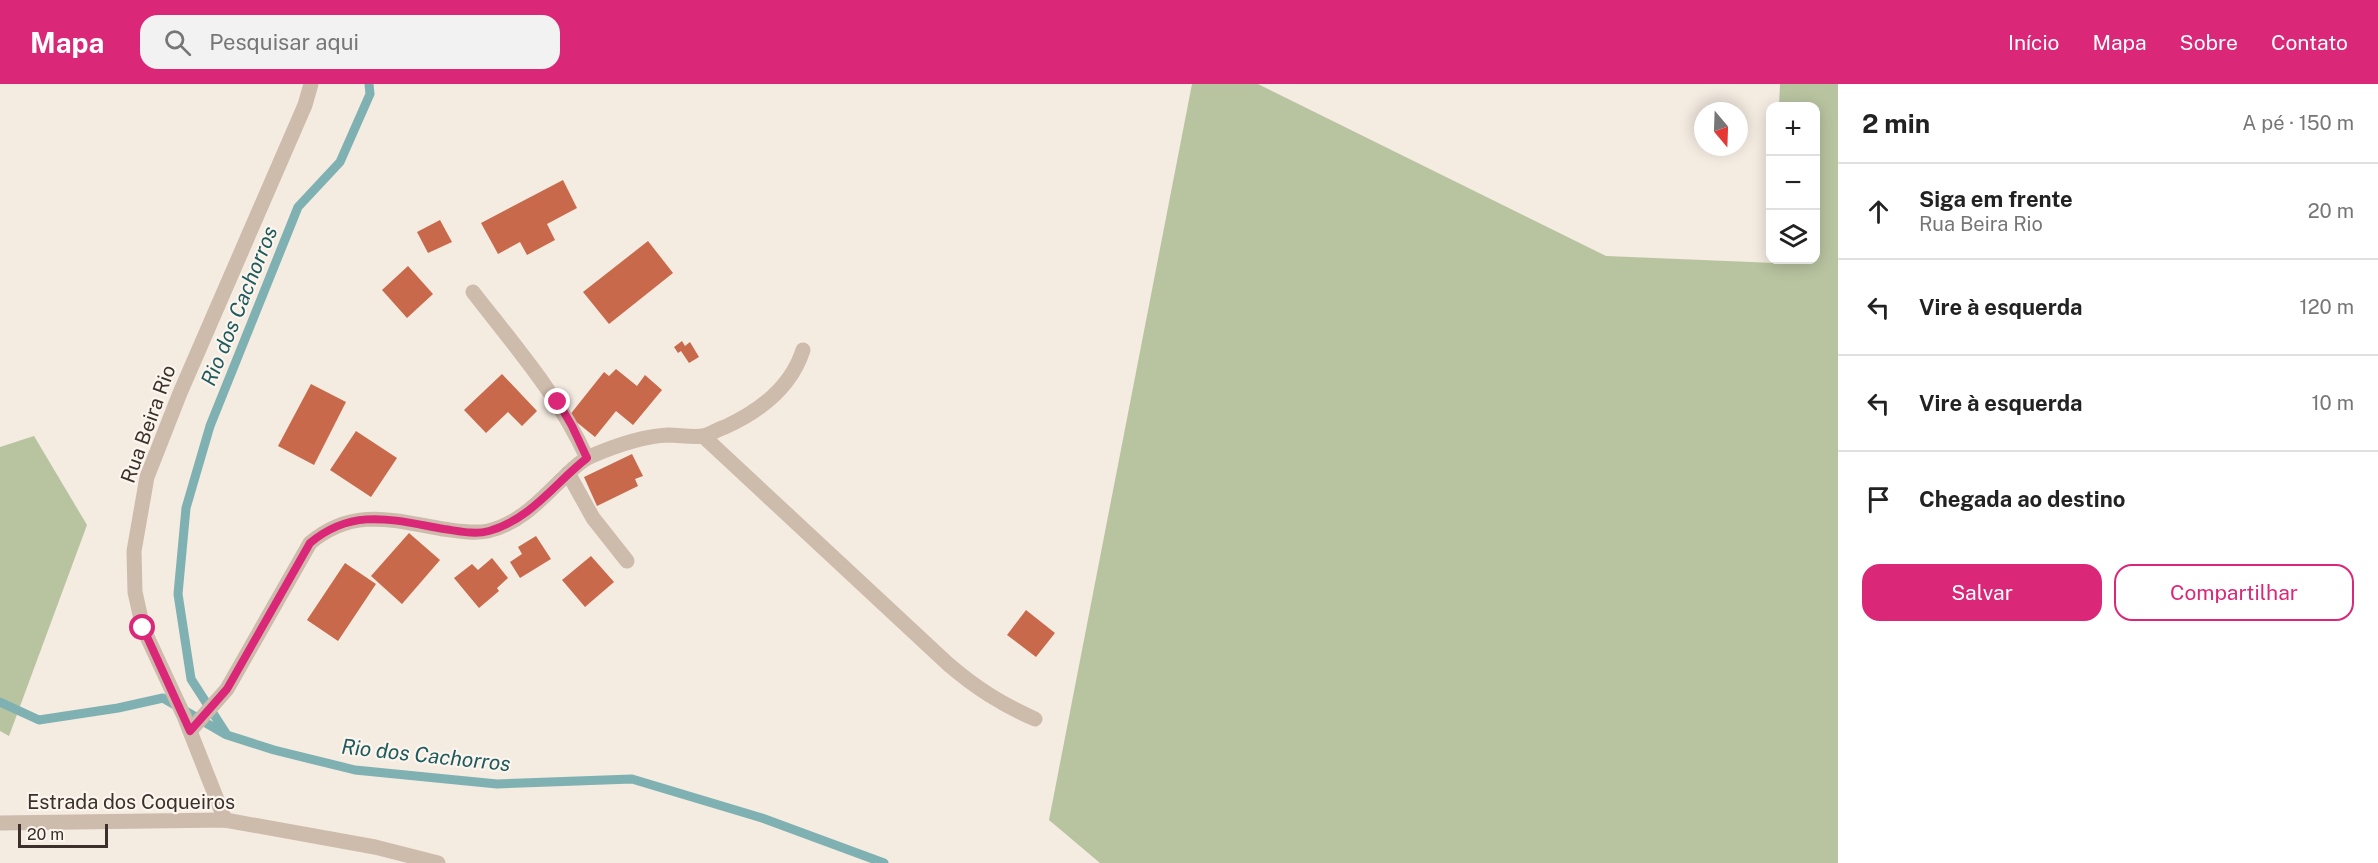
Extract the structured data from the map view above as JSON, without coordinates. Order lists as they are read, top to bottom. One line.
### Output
{"streets":{"street":["Rua Beira Rio","Estrada dos Coqueiros"]},"crossings":[["Rua Beira Rio","Estrada dos Coqueiros"]],"water":["Rio dos Cachorros"],"scale_bar":"20 m","north":"bottom","page":{"header":"Mapa","search":"Pesquisar aqui","nav":["Início","Mapa","Sobre","Contato"],"heading":["2 min","A pé · 150 m"],"map_buttons":["+","−"],"list":[["Siga em frente","Rua Beira Rio","20 m"],["Vire à esquerda","120 m"],["Vire à esquerda","10 m"],"Chegada ao destino"],"buttons":["Salvar","Compartilhar"],"scale":"20 m"}}
